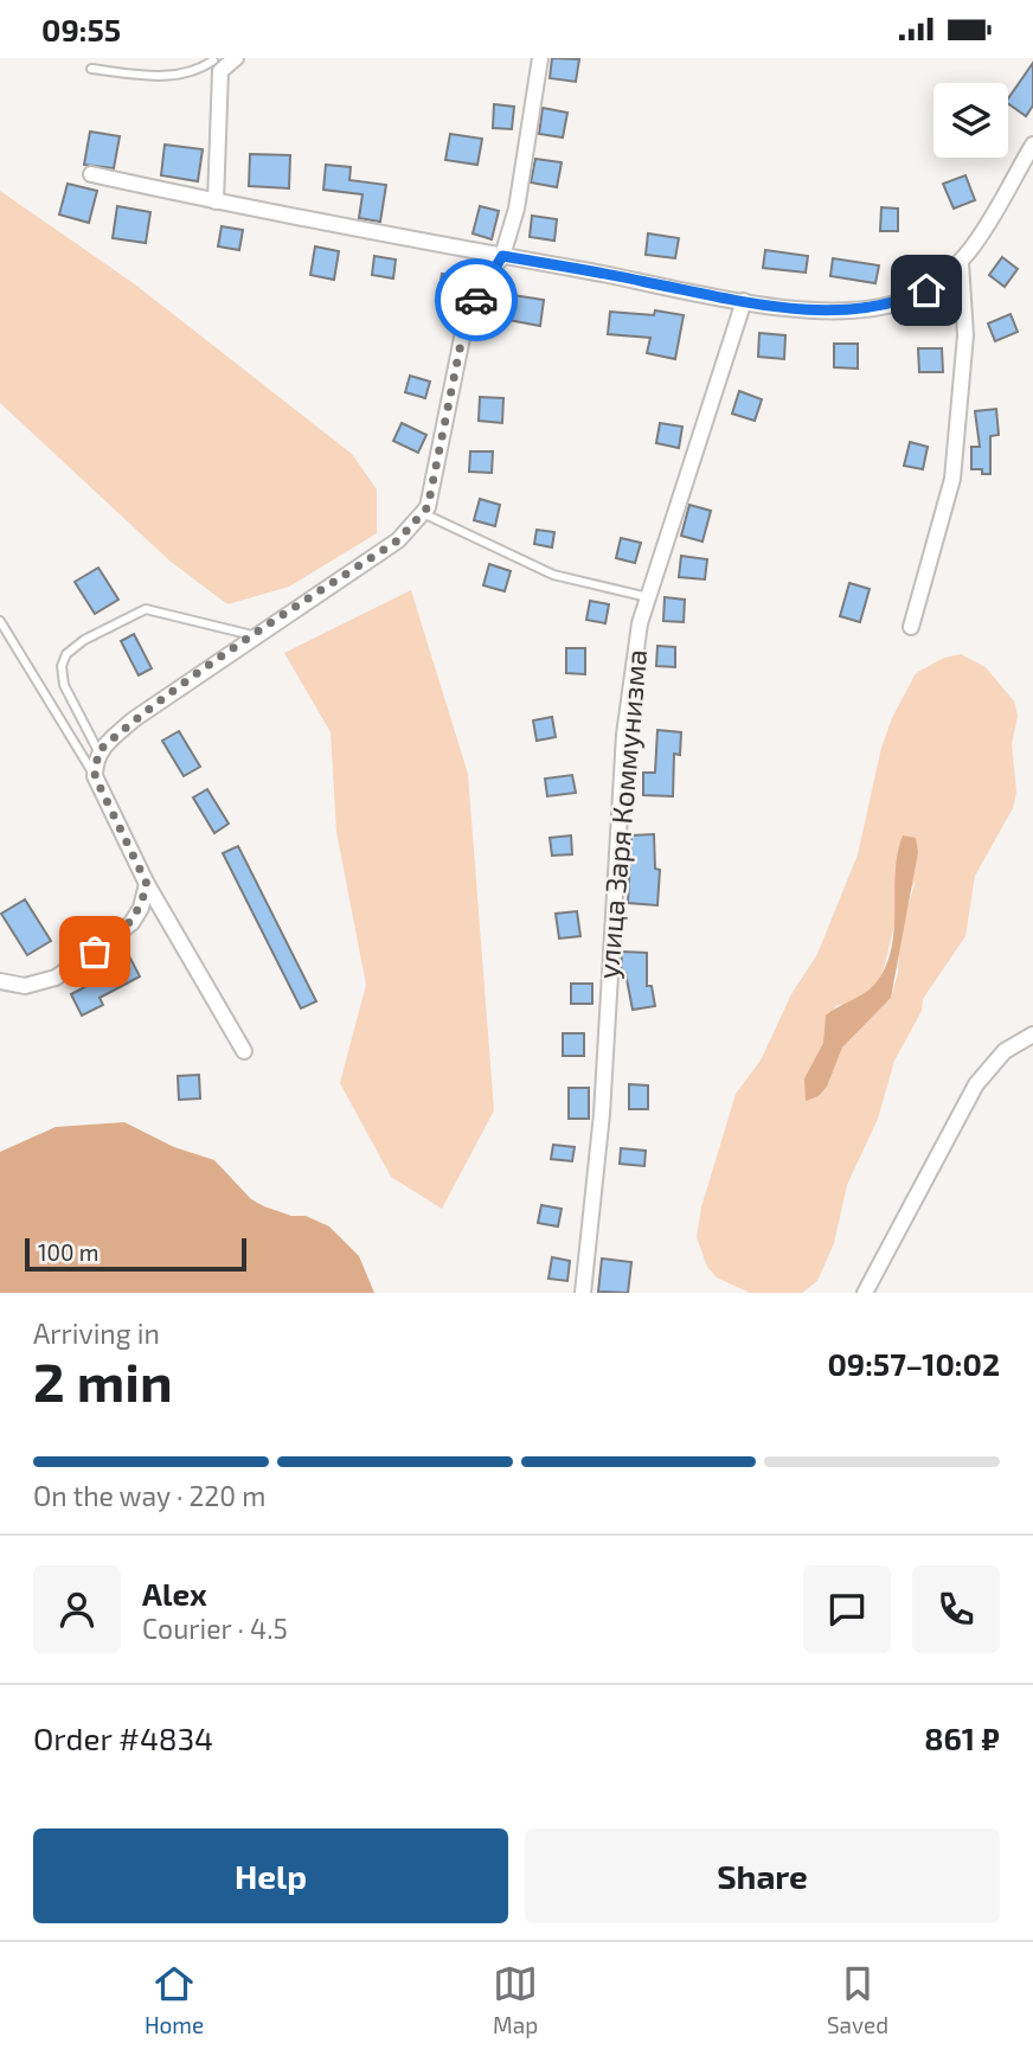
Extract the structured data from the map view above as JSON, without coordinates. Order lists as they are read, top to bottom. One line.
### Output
{"streets":{"street":["улица Заря Коммунизма"]},"scale_bar":"100 m","page":{"status":"09:55","scale":"100 m","heading":["2 min","Arriving in","09:57–10:02"],"panel":["Alex","Courier · 4.5","Order #4834","861 ₽"],"bar":"On the way · 220 m","buttons":["Help","Share"],"tabs":["Home","Map","Saved"]}}
